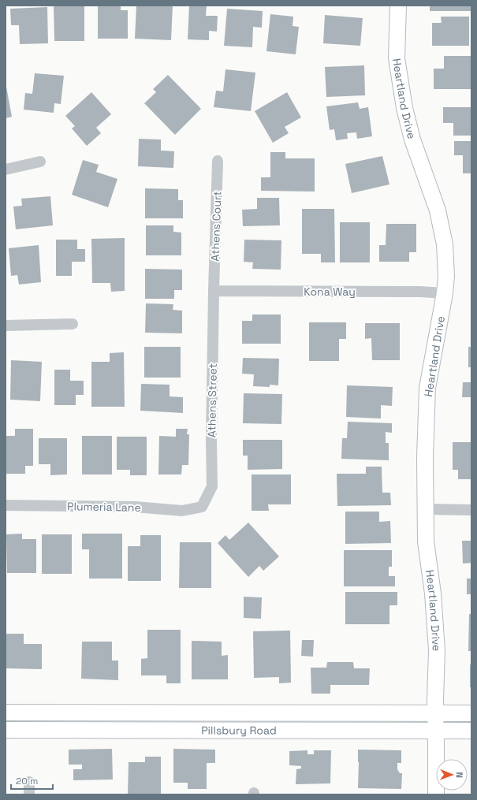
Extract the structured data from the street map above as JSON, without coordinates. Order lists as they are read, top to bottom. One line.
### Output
{"streets":{"street":["Heartland Drive","Athens Court","Kona Way","Athens Street","Plumeria Lane","Pillsbury Road"]},"crossings":[["Heartland Drive","Kona Way"],["Heartland Drive","Pillsbury Road"],["Athens Court","Kona Way"],["Athens Court","Athens Street"],["Kona Way","Athens Street"],["Athens Street","Plumeria Lane"]],"scale_bar":"20 m","north":"right"}
